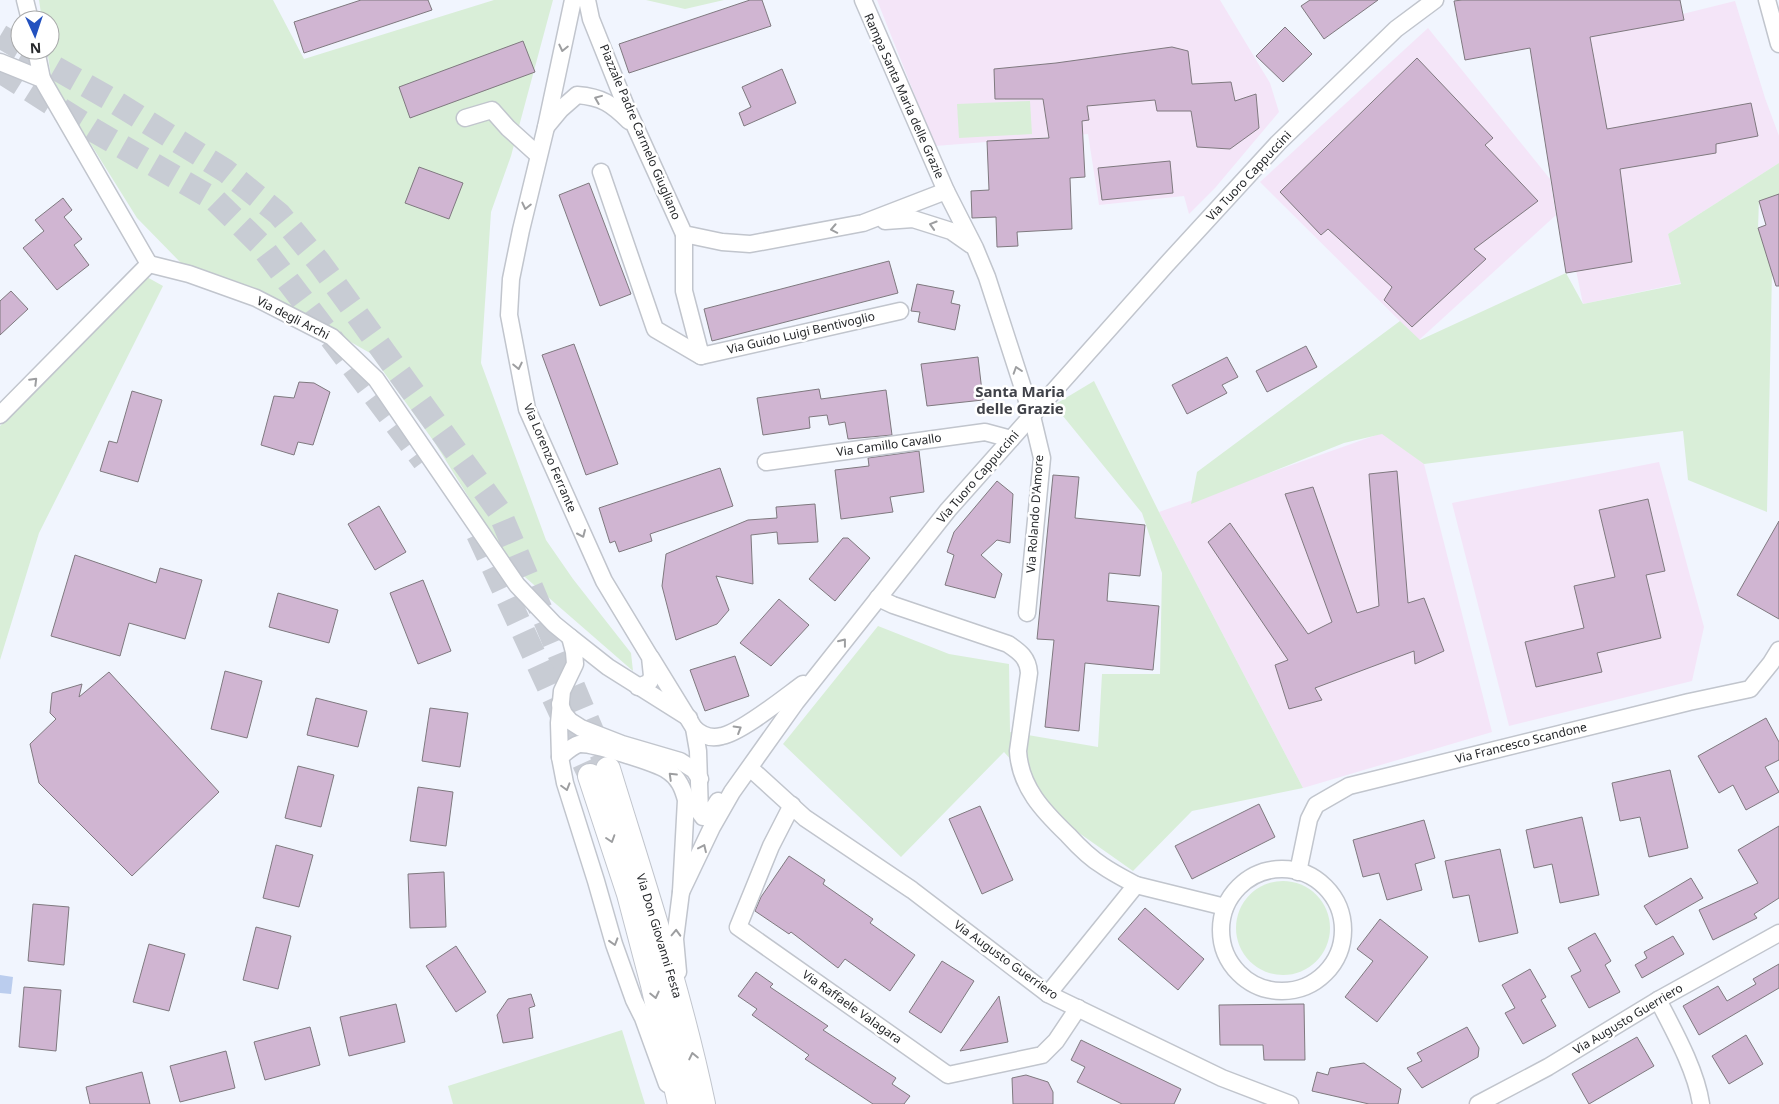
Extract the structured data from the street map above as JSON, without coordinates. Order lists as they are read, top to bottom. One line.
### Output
{"streets":{"main road":["Via Don Giovanni Festa"],"street":["Rampa Santa Maria delle Grazie","Piazzale Padre Carmelo Giugliano","Via Tuoro Cappuccini","Via degli Archi","Via Guido Luigi Bentivoglio","Via Camillo Cavallo","Via Lorenzo Ferrante","Via Rolando D'Amore","Via Francesco Scandone","Via Augusto Guerriero","Via Raffaele Valagara"]},"crossings":[["Rampa Santa Maria delle Grazie","Piazzale Padre Carmelo Giugliano"],["Rampa Santa Maria delle Grazie","Via Rolando D'Amore"],["Piazzale Padre Carmelo Giugliano","Via Rolando D'Amore"],["Via Tuoro Cappuccini","Via degli Archi"],["Via Tuoro Cappuccini","Via Camillo Cavallo"],["Via Tuoro Cappuccini","Via Rolando D'Amore"],["Via Tuoro Cappuccini","Via Augusto Guerriero"],["Via degli Archi","Via Lorenzo Ferrante"],["Via Augusto Guerriero","Via Raffaele Valagara"]],"one_way":["Piazzale Padre Carmelo Giugliano","Via Lorenzo Ferrante","Via Rolando D'Amore"],"districts":["Santa Maria delle Grazie"],"north":"bottom"}
